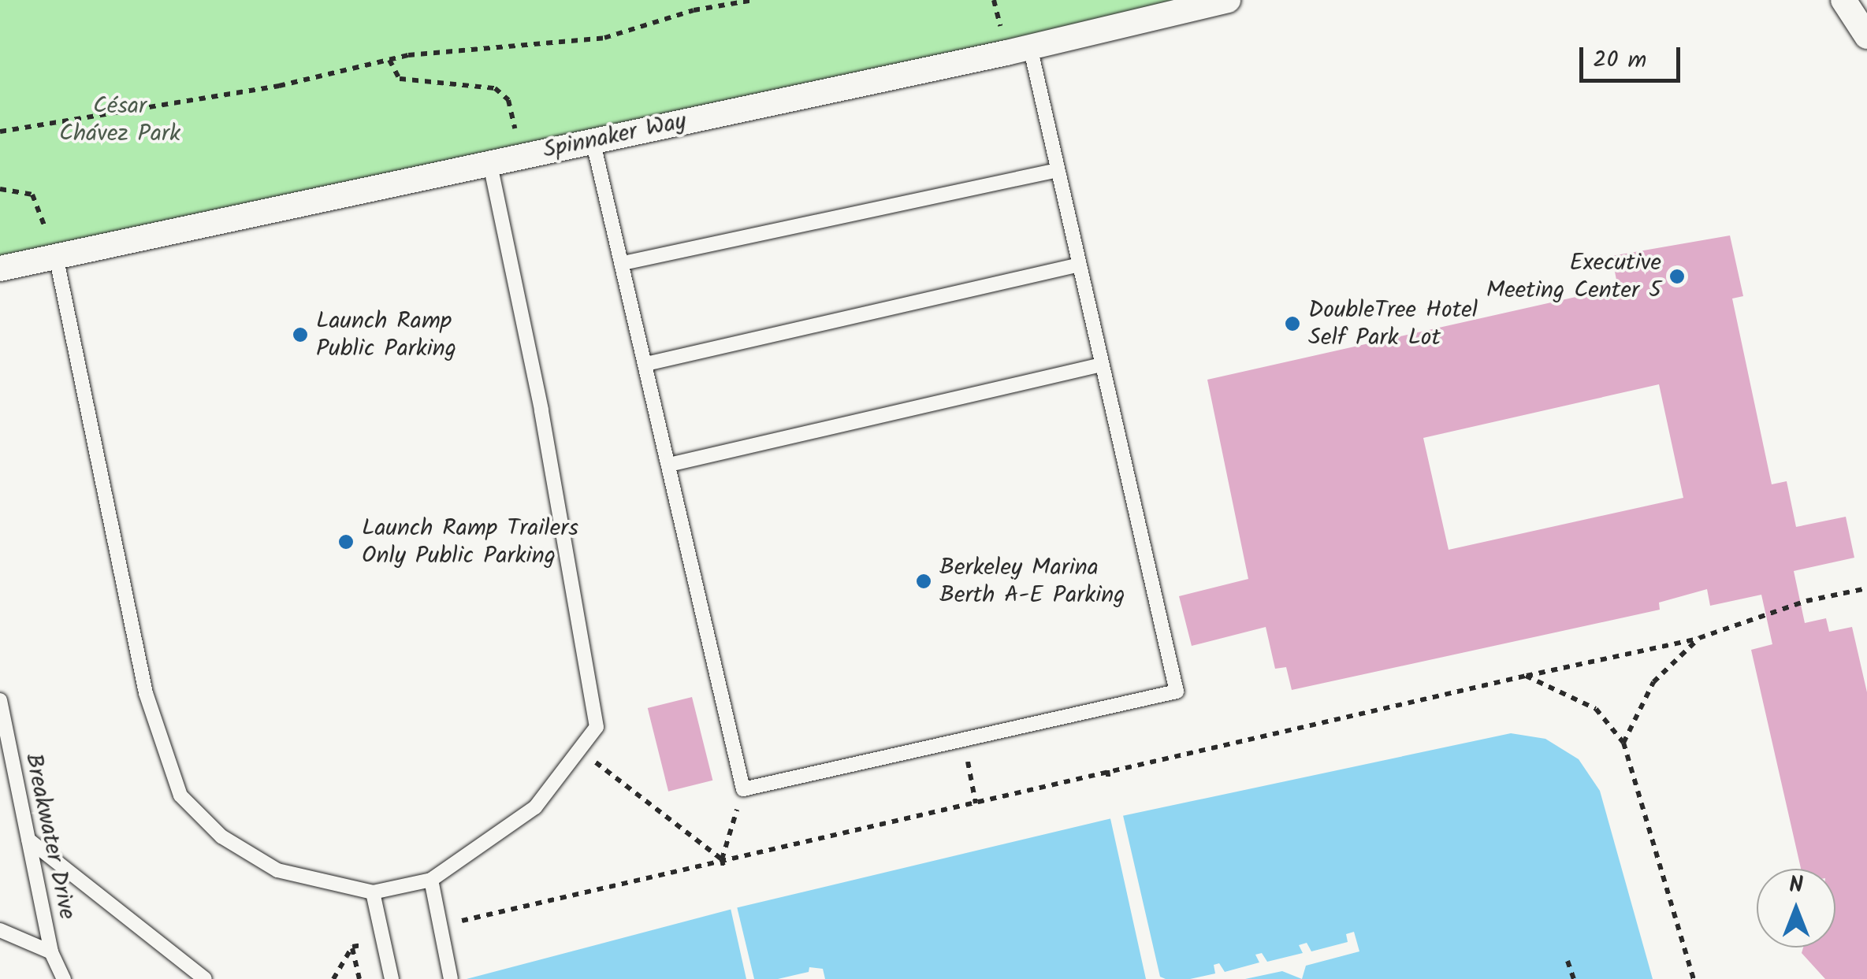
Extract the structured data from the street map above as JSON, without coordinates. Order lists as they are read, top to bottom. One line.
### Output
{"streets":{"street":["Spinnaker Way"],"lane":["Breakwater Drive"]},"parks":["César Chávez Park"],"places":["Executive Meeting Center 5","DoubleTree Hotel Self Park Lot","Launch Ramp Public Parking","Launch Ramp Trailers Only Public Parking","Berkeley Marina Berth A-E Parking"],"scale_bar":"20 m","north":"top"}
